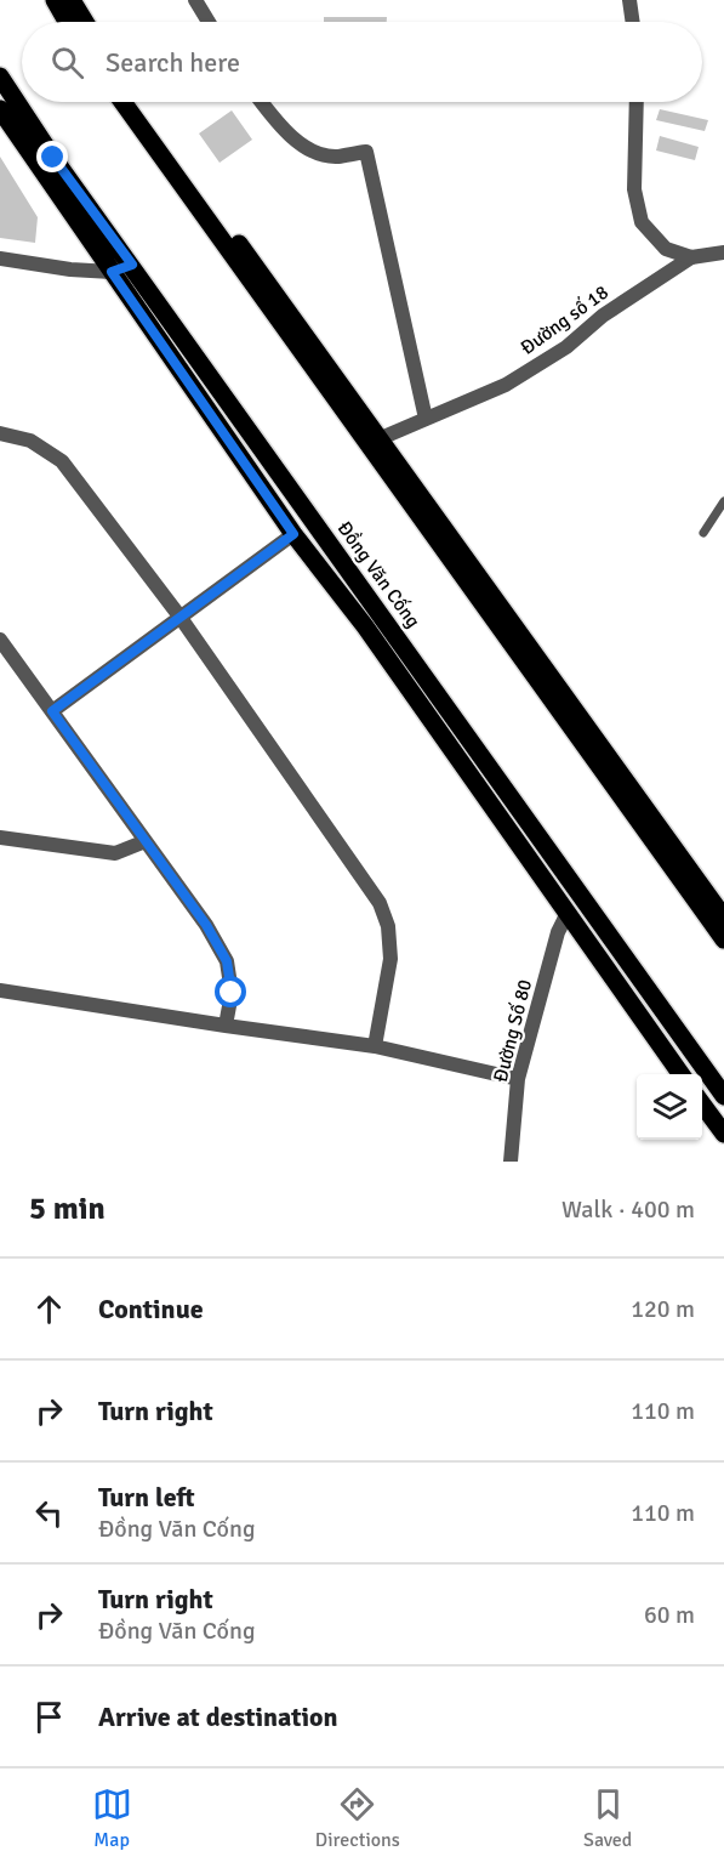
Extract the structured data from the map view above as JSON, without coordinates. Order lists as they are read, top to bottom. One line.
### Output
{"streets":{"main road":["Đồng Văn Cống"],"street":["Đường số 18","Đường Số 80"]},"page":{"search":"Search here","heading":["5 min","Walk · 400 m"],"list":[["Continue","120 m"],["Turn right","110 m"],["Turn left","Đồng Văn Cống","110 m"],["Turn right","Đồng Văn Cống","60 m"],"Arrive at destination"],"nav":["Map","Directions","Saved"]}}
